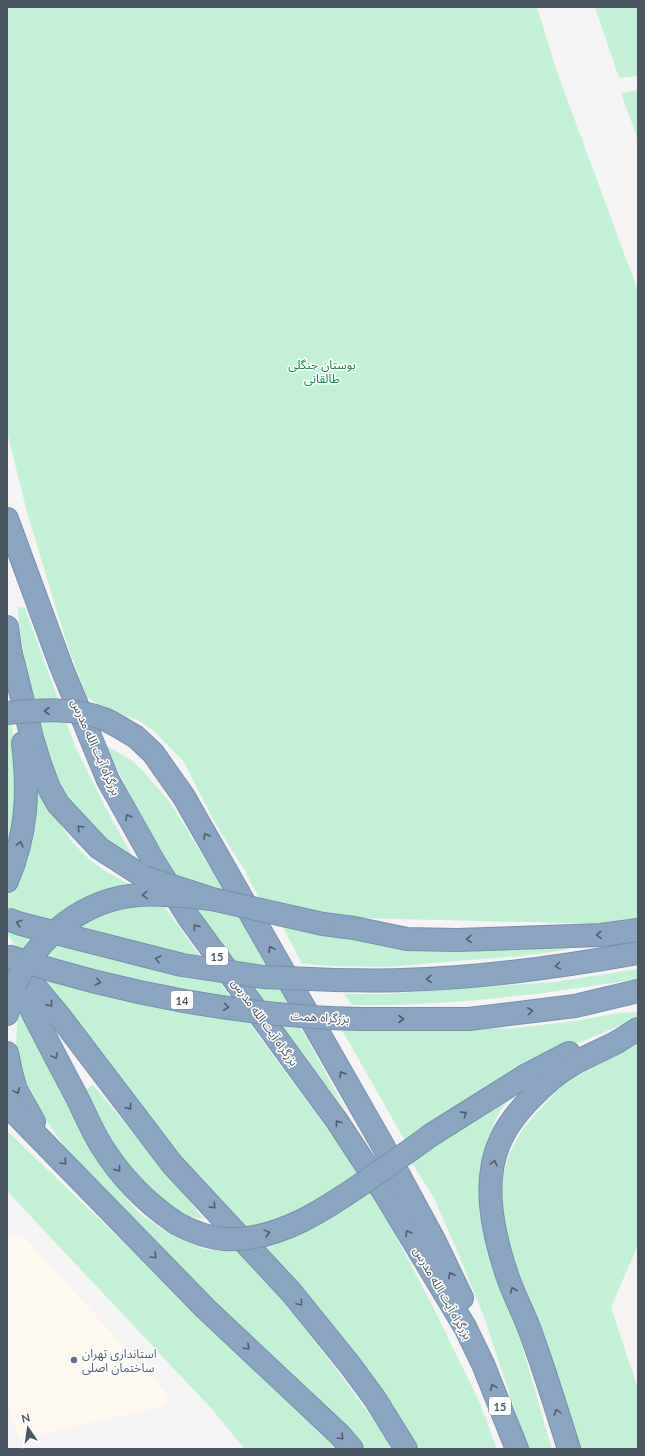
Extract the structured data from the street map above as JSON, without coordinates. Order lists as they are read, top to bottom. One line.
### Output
{"streets":{"highway":["بزرگراه آیت الله مدرس","15","14","بزرگراه همت"]},"parks":["بوستان جنگلی طالقانی"],"places":["استانداری تهران ساختمان اصلی"],"north":"top"}
